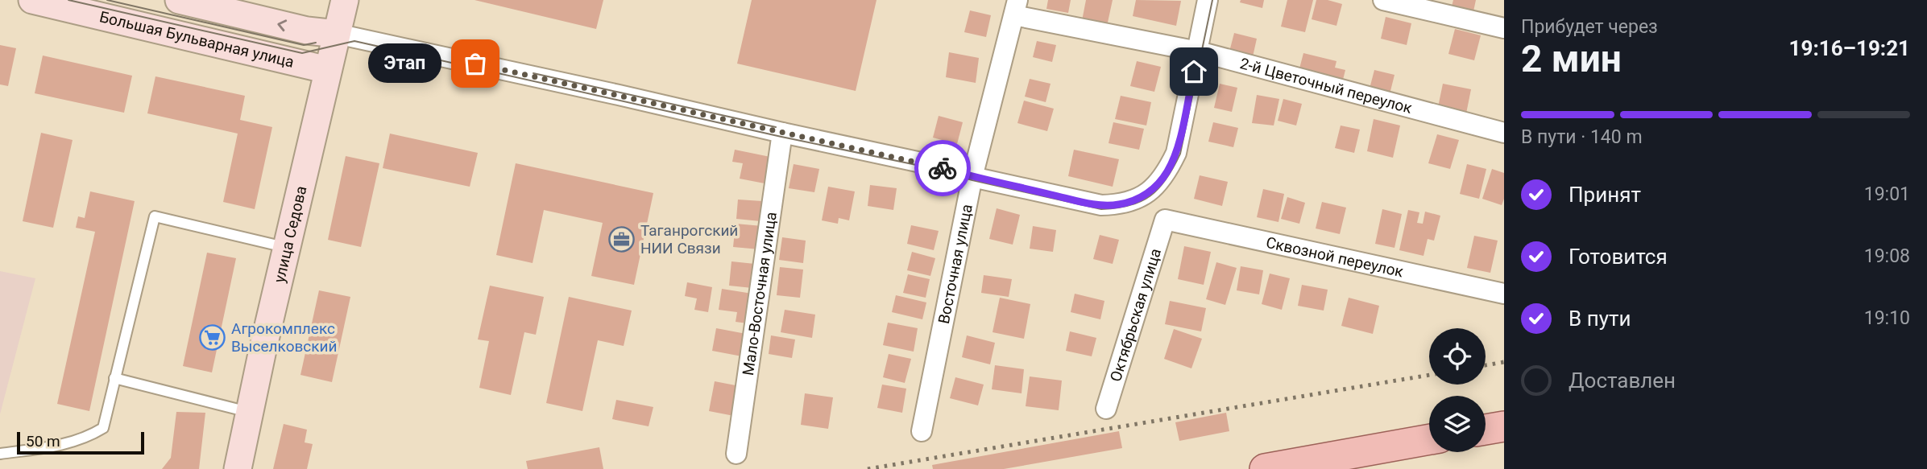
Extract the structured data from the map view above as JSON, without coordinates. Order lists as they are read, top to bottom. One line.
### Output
{"streets":{"main road":["Большая Бульварная улица","улица Седова"],"street":["2-й Цветочный переулок","Сквозной переулок","Восточная улица","Мало-Восточная улица","Октябрьская улица"]},"crossings":[["Большая Бульварная улица","улица Седова"],["2-й Цветочный переулок","Восточная улица"],["Сквозной переулок","Октябрьская улица"]],"places":{"other":["Этап"],"office":["Таганрогский НИИ Связи"],"supermarket":["Агрокомплекс Выселковский"]},"scale_bar":"50 m","page":{"heading":["2 мин","Прибудет через","19:16–19:21"],"bubble":"Этап","bar":"В пути · 140 m","list":[["Принят","19:01"],["Готовится","19:08"],["В пути","19:10"],"Доставлен"],"scale":"50 m"}}
